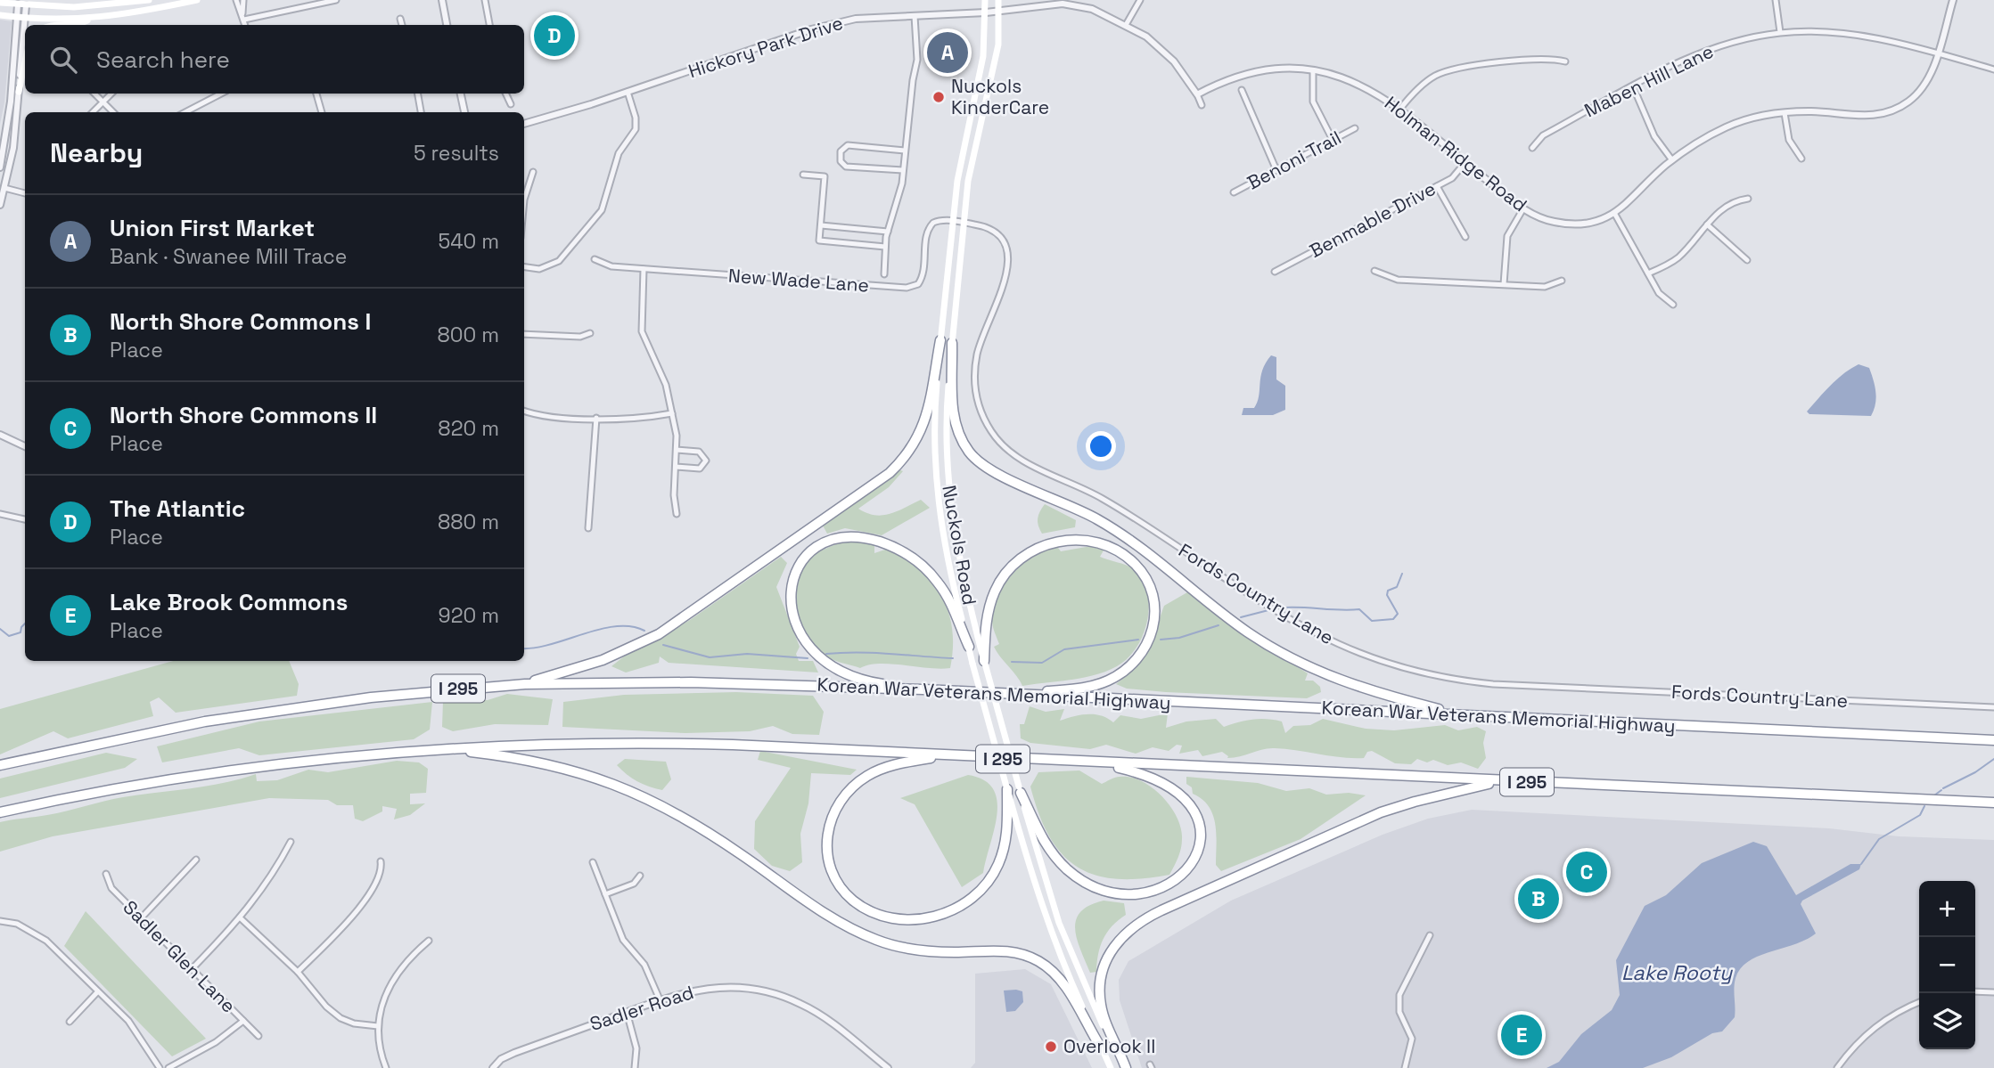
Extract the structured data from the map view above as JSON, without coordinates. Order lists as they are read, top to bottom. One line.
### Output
{"streets":{"highway":["I 295","Korean War Veterans Memorial Highway"],"main road":["Nuckols Road"],"street":["Hickory Park Drive","Maben Hill Lane","Holman Ridge Road","Benoni Trail","Benmable Drive","New Wade Lane","Fords Country Lane","Sadler Glen Lane","Sadler Road"]},"crossings":[["Hickory Park Drive","Holman Ridge Road"],["Hickory Park Drive","Nuckols Road"],["Maben Hill Lane","Holman Ridge Road"],["Holman Ridge Road","Benmable Drive"],["New Wade Lane","Nuckols Road"],["New Wade Lane","Fords Country Lane"],["Nuckols Road","Fords Country Lane"]],"water":["Lake Rooty"],"places":["Nuckols KinderCare","Overlook II"],"page":{"pins":["D","A","C","B","E"],"search":"Search here","heading":["Nearby","5 results"],"list":[{"mark":"A","name":"Union First Market","note":"Bank · Swanee Mill Trace","value":"540 m"},{"mark":"B","name":"North Shore Commons I","note":"Place","value":"800 m"},{"mark":"C","name":"North Shore Commons II","note":"Place","value":"820 m"},{"mark":"D","name":"The Atlantic","note":"Place","value":"880 m"},{"mark":"E","name":"Lake Brook Commons","note":"Place","value":"920 m"}],"map_buttons":["+","−"]}}
